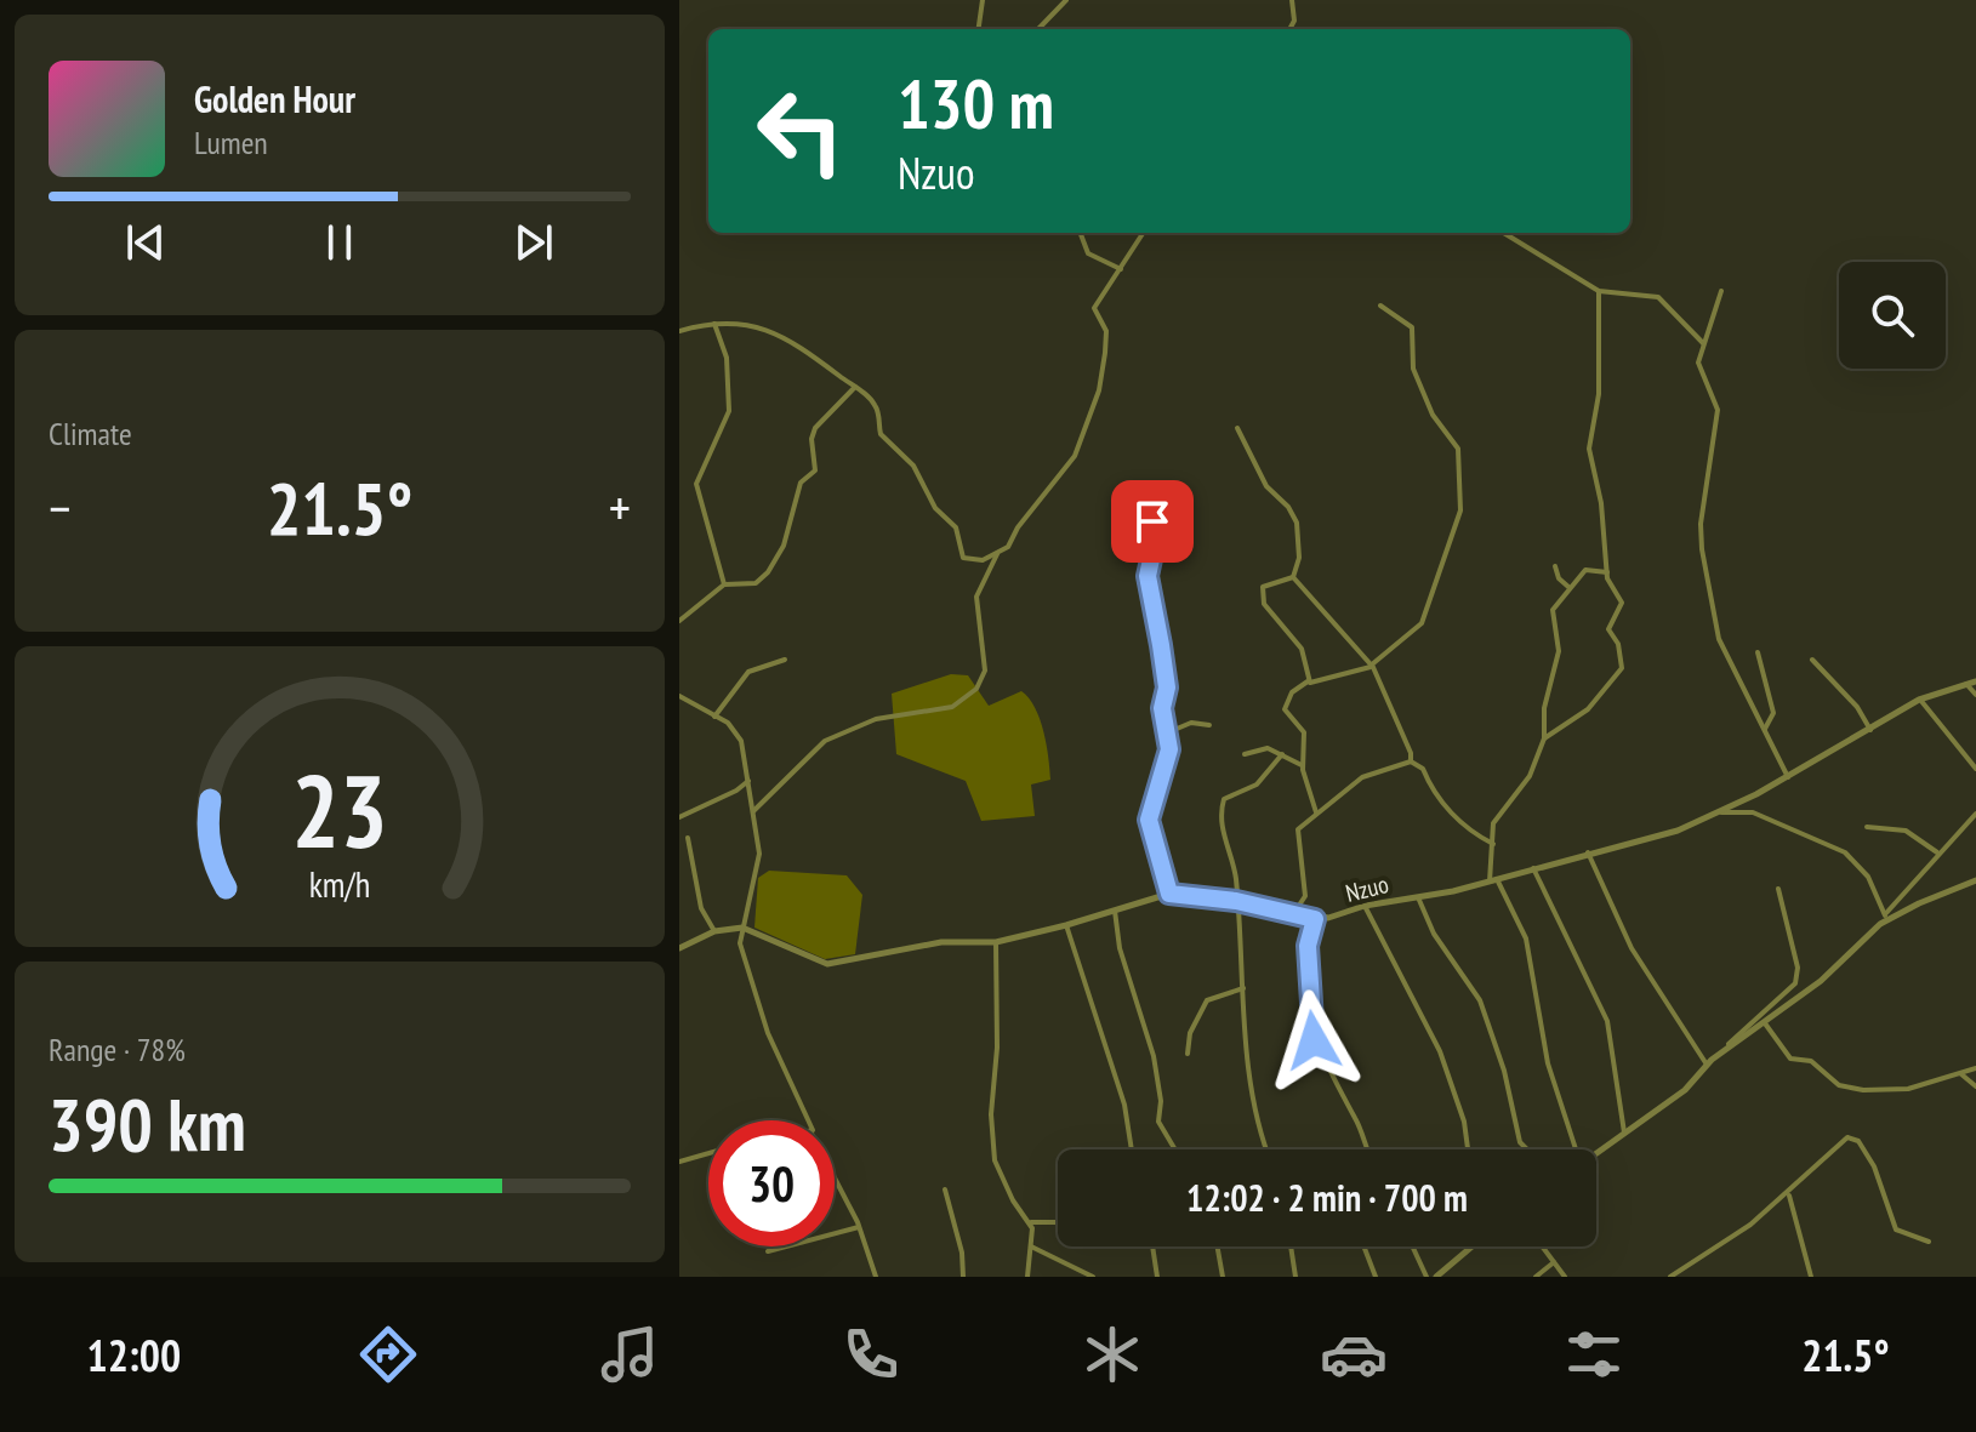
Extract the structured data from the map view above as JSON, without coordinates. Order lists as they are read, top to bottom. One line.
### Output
{"streets":{"street":["Nzuo"]},"page":{"turn":["130 m","Nzuo"],"song":["Golden Hour","Lumen"],"tile":["Climate",["Range · 78%","390 km"]],"heat":["−","21.5°","+"],"limit":"30","trip":"12:02 · 2 min · 700 m","tabs":["12:00","21.5°"],"gauge":["23","km/h"]}}
